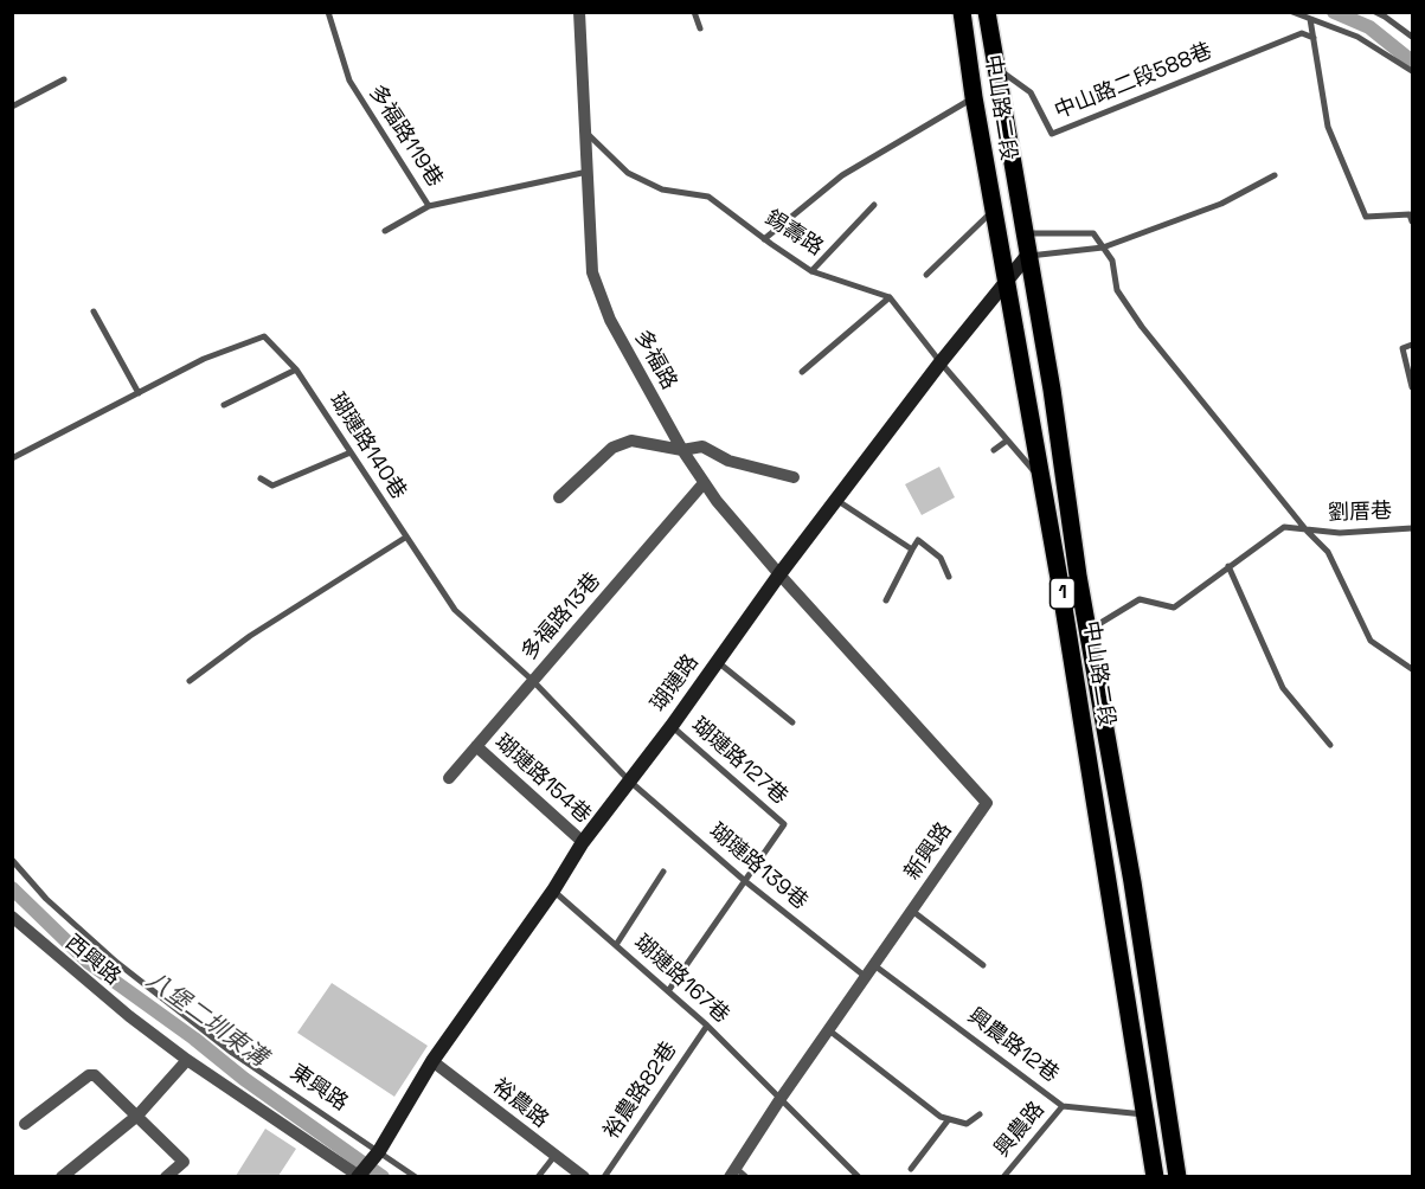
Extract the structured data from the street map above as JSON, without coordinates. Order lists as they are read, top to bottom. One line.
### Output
{"streets":{"main road":["中山路二段","1"],"street":["多福路","多福路13巷","瑚璉路","瑚璉路154巷","新興路","西興路","裕農路"],"lane":["中山路二段588巷","多福路119巷","錫壽路","瑚璉路140巷","劉厝巷","瑚璉路127巷","瑚璉路139巷","瑚璉路167巷","興農路12巷","東興路","裕農路82巷","興農路"]},"crossings":[["中山路二段588巷","中山路二段"],["中山路二段","劉厝巷"],["中山路二段","瑚璉路"],["中山路二段","興農路12巷"],["多福路119巷","多福路"],["錫壽路","多福路"],["多福路","多福路13巷"],["多福路","瑚璉路"],["多福路","新興路"],["瑚璉路140巷","多福路13巷"],["瑚璉路140巷","瑚璉路"],["瑚璉路140巷","瑚璉路139巷"],["多福路13巷","瑚璉路154巷"],["瑚璉路","瑚璉路127巷"],["瑚璉路","瑚璉路154巷"],["瑚璉路","新興路"],["瑚璉路","瑚璉路139巷"],["瑚璉路","西興路"],["瑚璉路","瑚璉路167巷"],["瑚璉路","東興路"],["瑚璉路","裕農路"],["瑚璉路127巷","瑚璉路139巷"],["新興路","瑚璉路139巷"],["新興路","瑚璉路167巷"],["新興路","興農路12巷"],["瑚璉路167巷","裕農路82巷"],["興農路12巷","興農路"]],"water":["八堡二圳東溝"]}
